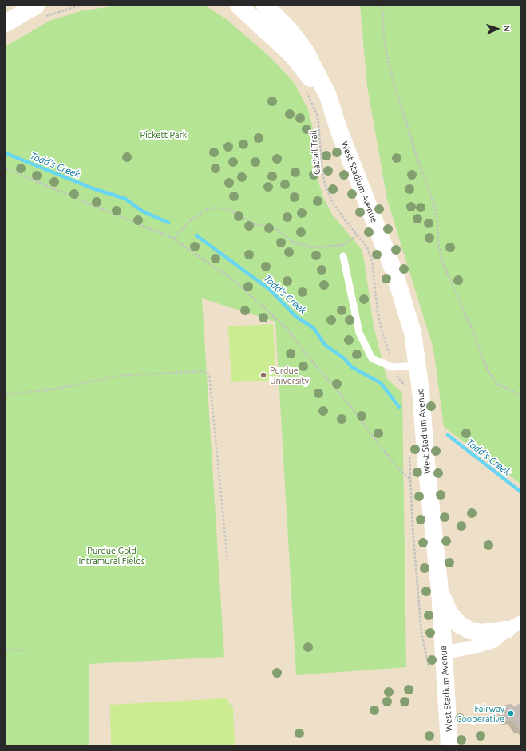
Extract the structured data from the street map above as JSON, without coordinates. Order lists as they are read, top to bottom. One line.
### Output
{"streets":{"street":["West Stadium Avenue"],"path":["Cattail Trail"]},"water":["Todd's Creek"],"parks":["Pickett Park","Purdue Gold Intramural Fields"],"places":["Purdue University","Fairway Cooperative"],"north":"right"}
